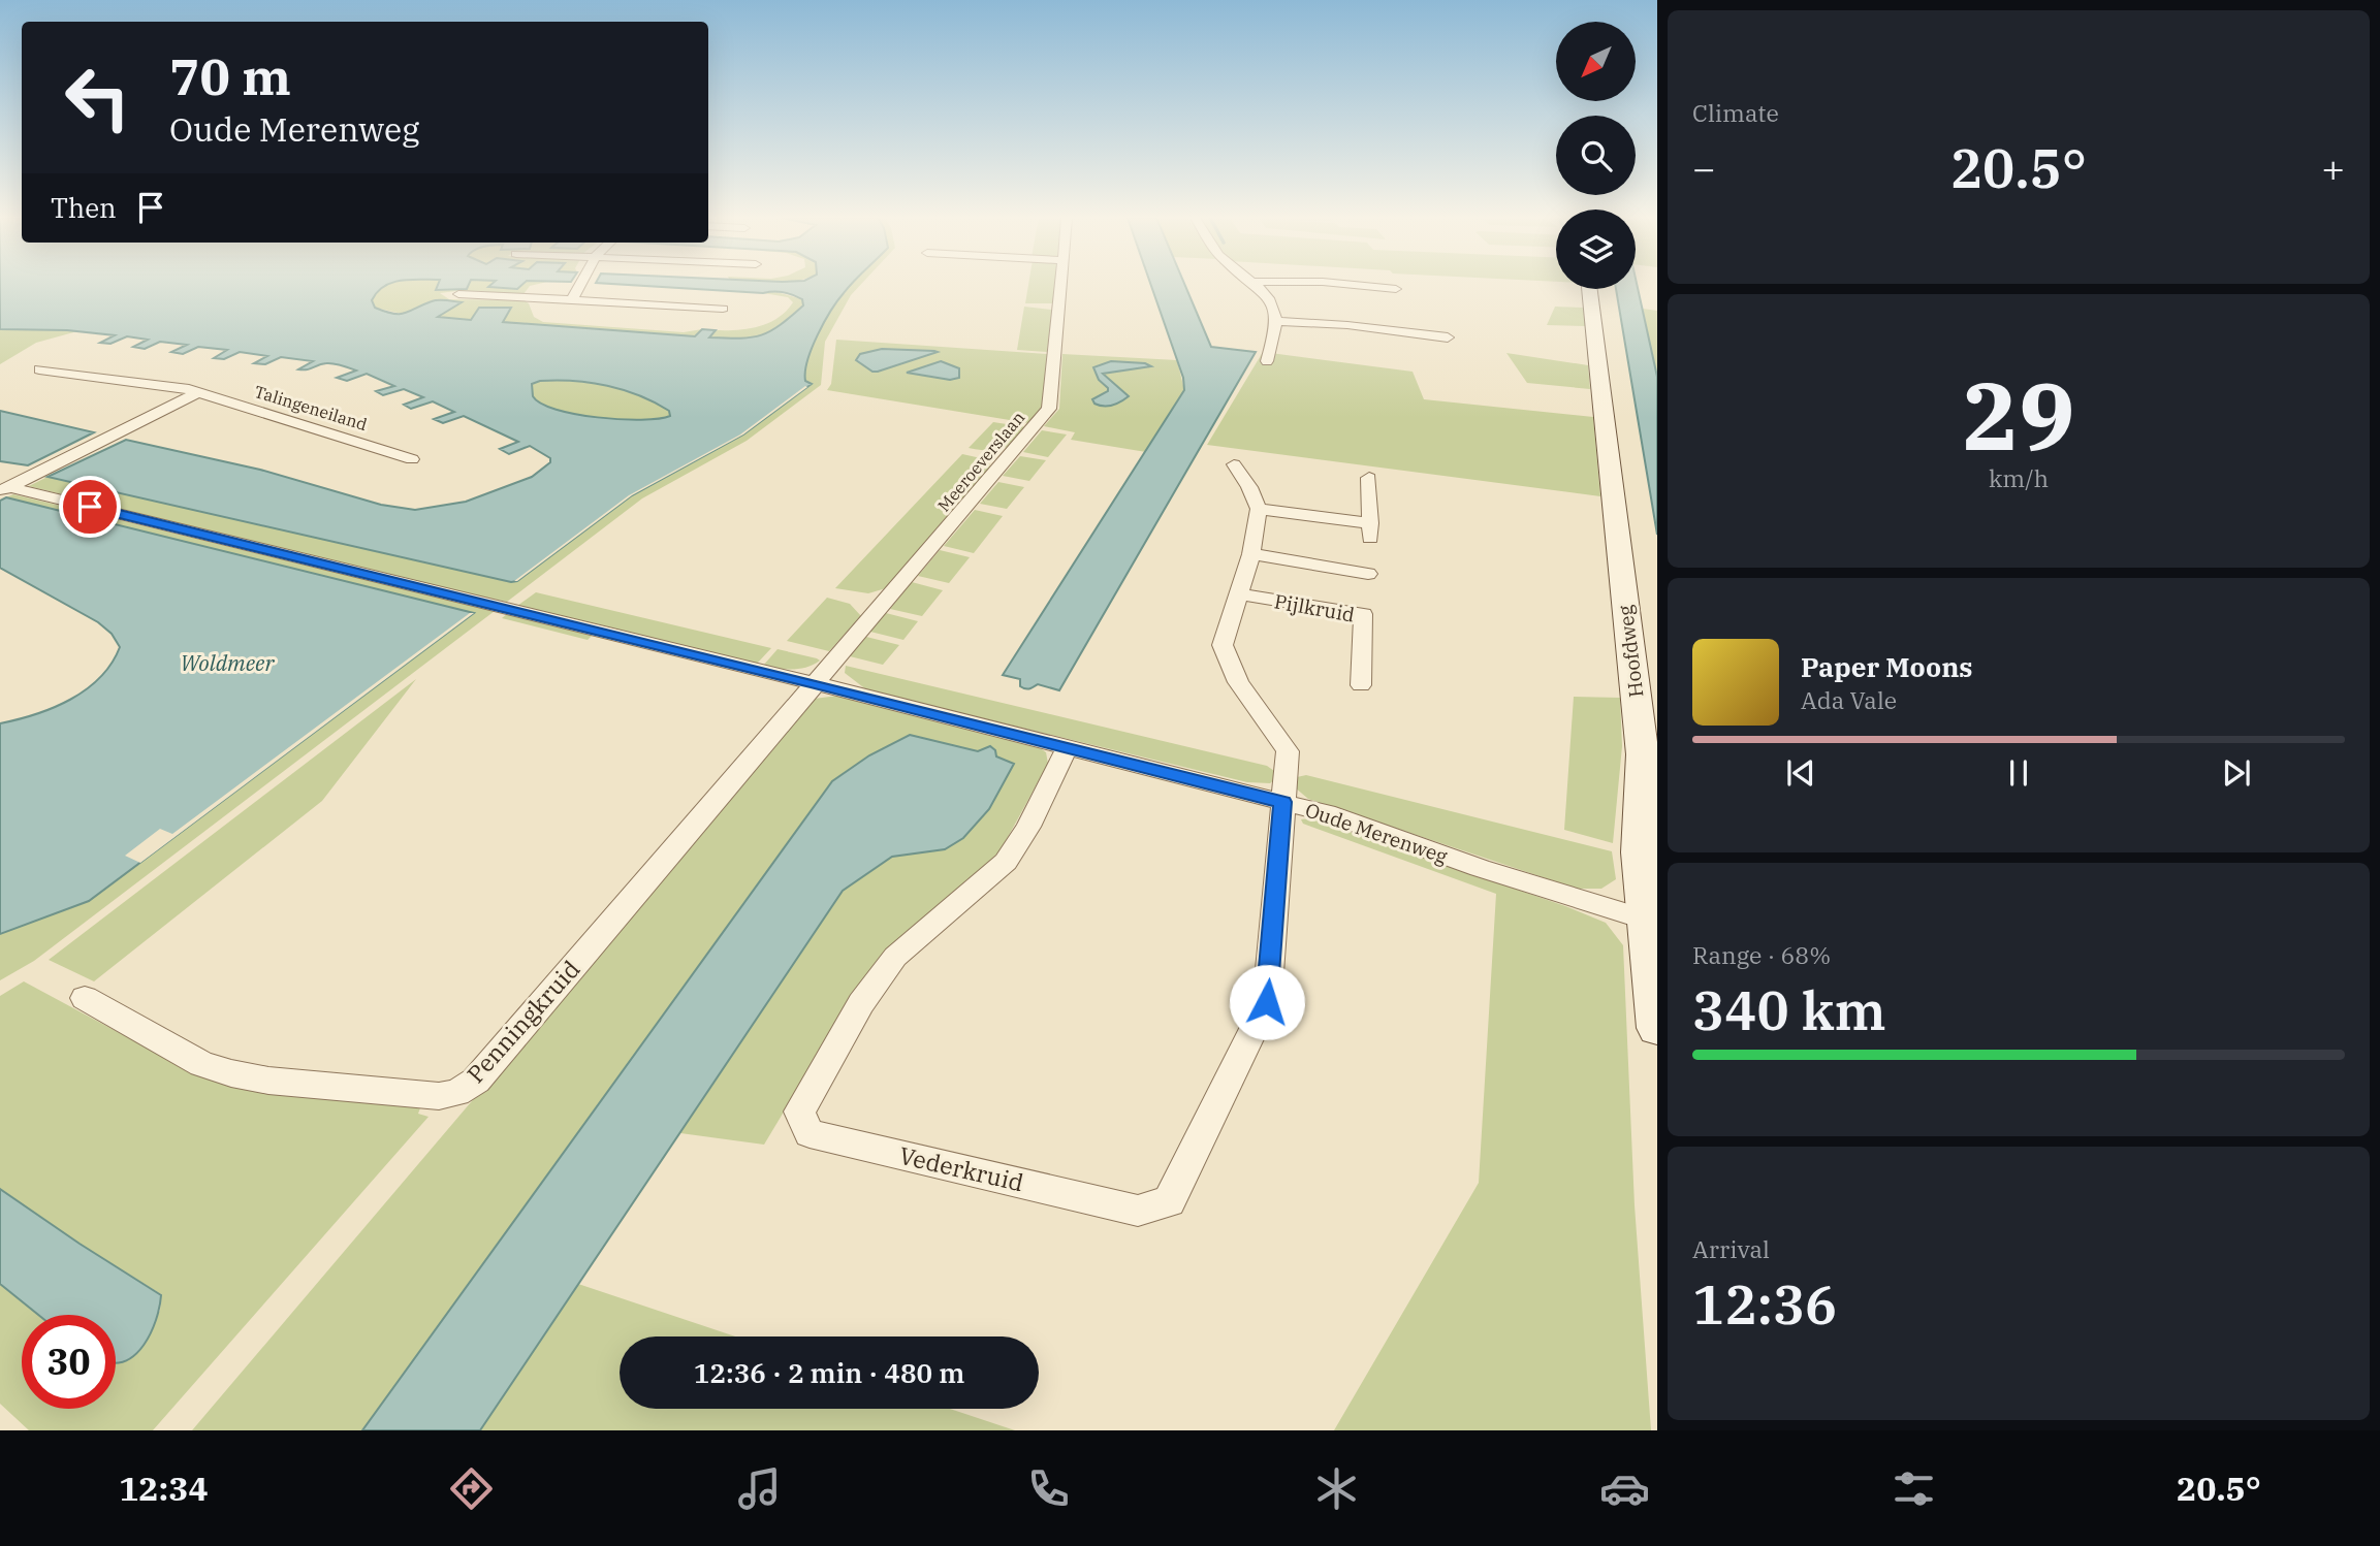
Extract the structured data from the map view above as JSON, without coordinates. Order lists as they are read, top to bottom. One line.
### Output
{"streets":{"main road":["Hoofdweg"],"street":["Talingeneiland","Meeroeverslaan","Pijlkruid","Oude Merenweg","Penningkruid","Vederkruid"]},"crossings":[["Meeroeverslaan","Oude Merenweg"],["Meeroeverslaan","Penningkruid"],["Hoofdweg","Oude Merenweg"],["Oude Merenweg","Penningkruid"],["Oude Merenweg","Vederkruid"]],"water":["Woldmeer"],"north":"bottom left","page":{"tile":["Climate",["29","km/h"],["Range · 68%","340 km"],["Arrival","12:36"]],"turn":["70 m","Oude Merenweg"],"heat":["−","20.5°","+"],"then":"Then","song":["Paper Moons","Ada Vale"],"limit":"30","trip":"12:36 · 2 min · 480 m","tabs":["12:34","20.5°"]}}
